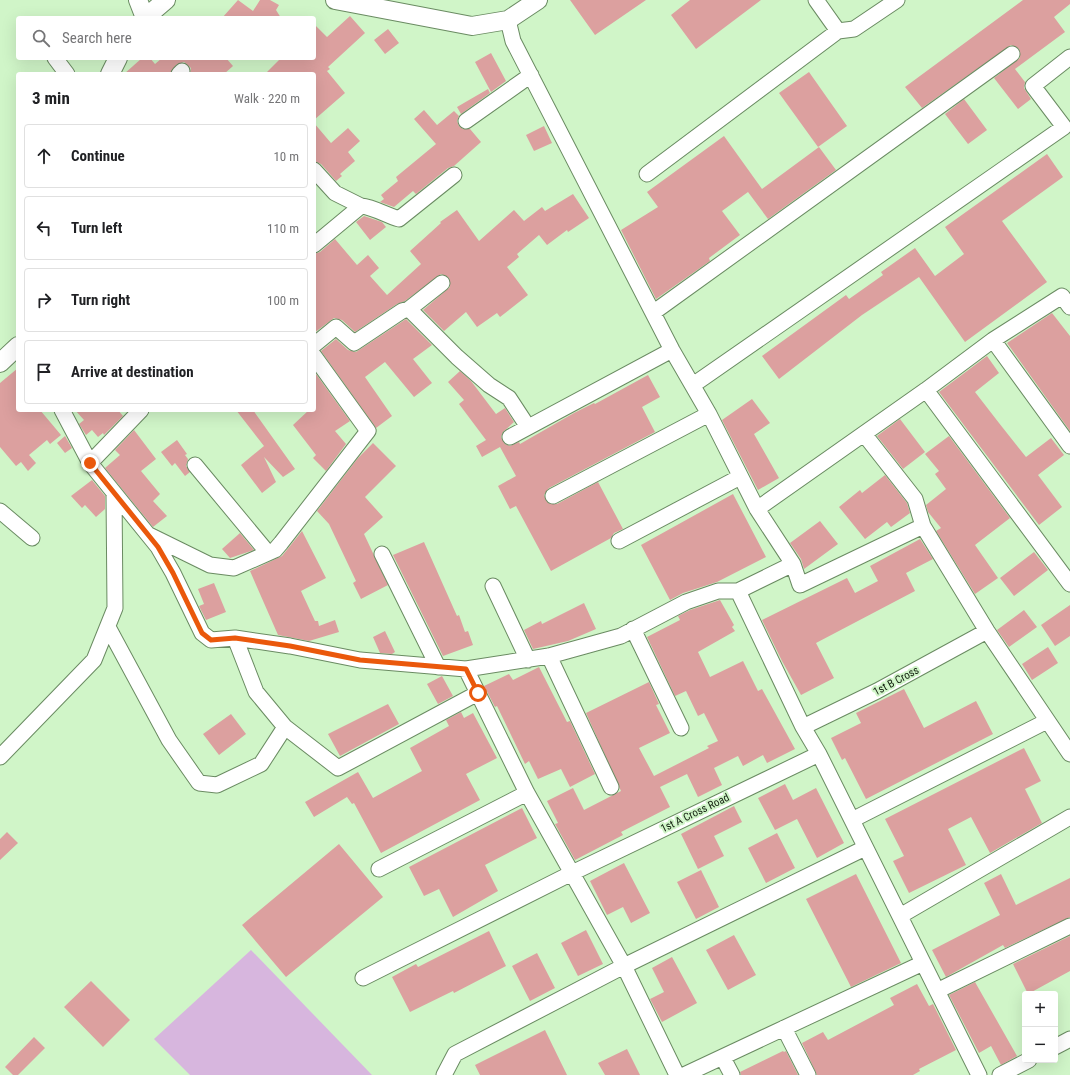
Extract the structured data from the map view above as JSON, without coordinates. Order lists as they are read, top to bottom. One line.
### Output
{"streets":{"street":["1st B Cross","1st A Cross Road"]},"page":{"search":"Search here","heading":["3 min","Walk · 220 m"],"list":[["Continue","10 m"],["Turn left","110 m"],["Turn right","100 m"],"Arrive at destination"],"map_buttons":["+","−"]}}
